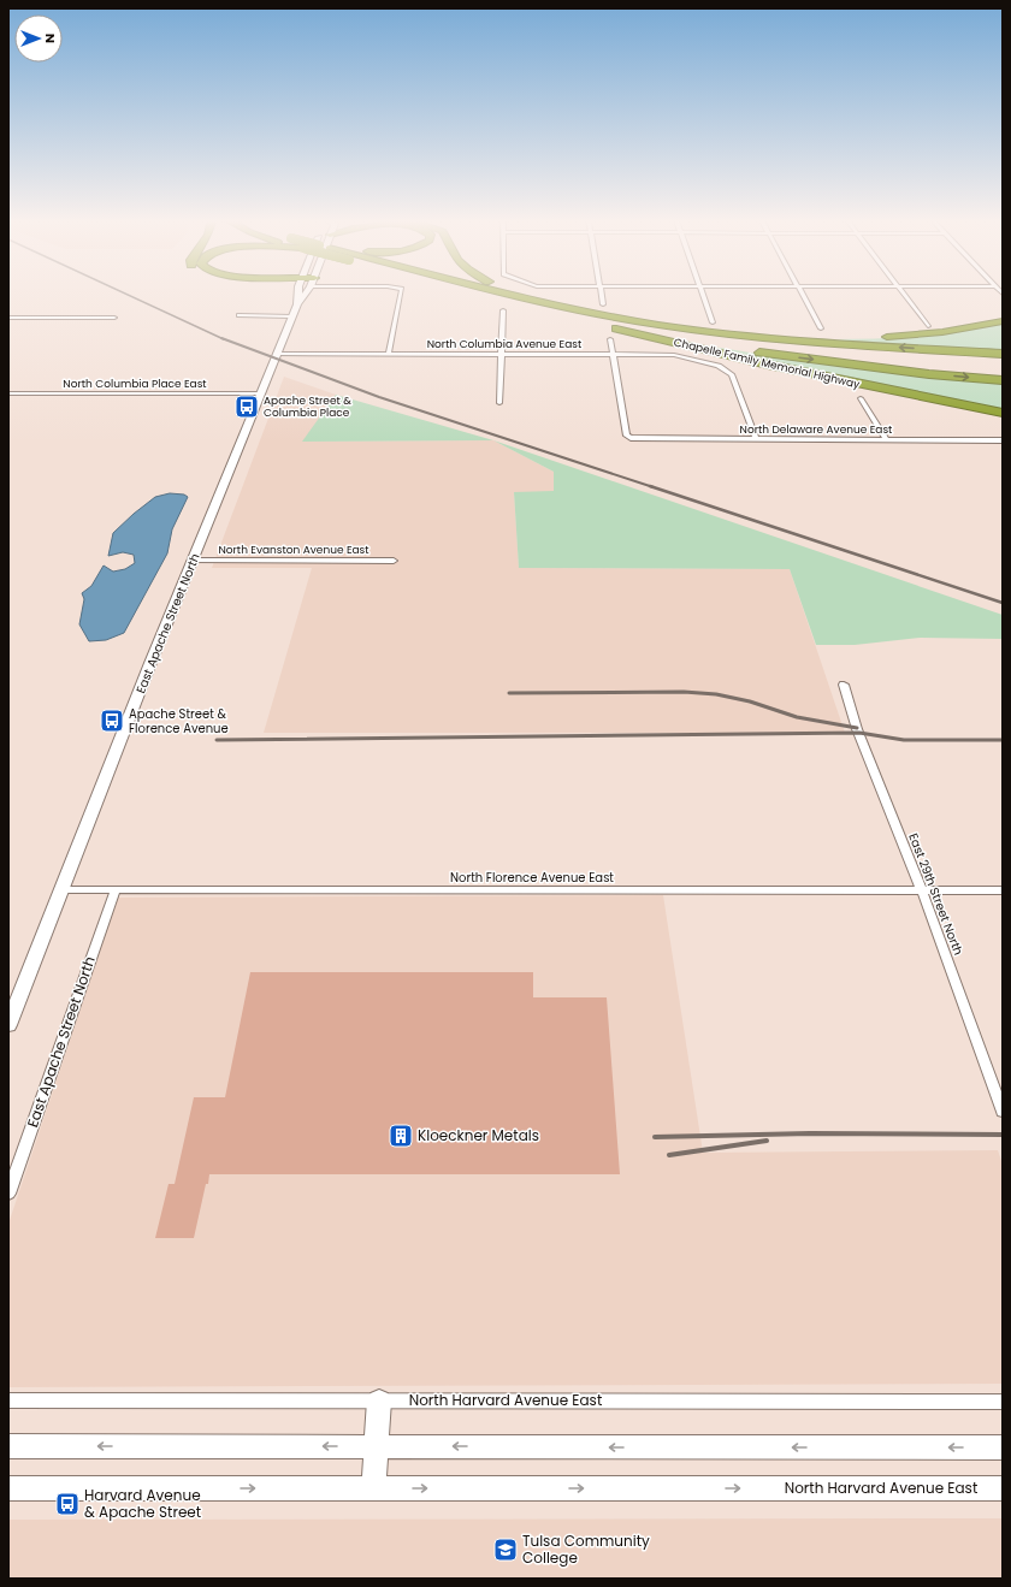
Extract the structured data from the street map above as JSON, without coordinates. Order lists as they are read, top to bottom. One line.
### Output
{"streets":{"highway":["Chapelle Family Memorial Highway"],"main road":["East Apache Street North","North Harvard Avenue East"],"street":["North Columbia Avenue East","North Columbia Place East","North Delaware Avenue East","North Evanston Avenue East","North Florence Avenue East","East 29th Street North"]},"crossings":[["North Columbia Avenue East","North Delaware Avenue East"],["North Columbia Avenue East","East Apache Street North"],["North Columbia Place East","East Apache Street North"],["North Evanston Avenue East","East Apache Street North"],["East Apache Street North","North Florence Avenue East"],["North Florence Avenue East","East 29th Street North"]],"places":{"bus stop":["Apache Street & Columbia Place","Apache Street & Florence Avenue","Harvard Avenue & Apache Street"],"building":["Kloeckner Metals"],"school or university":["Tulsa Community College"]},"north":"right"}
